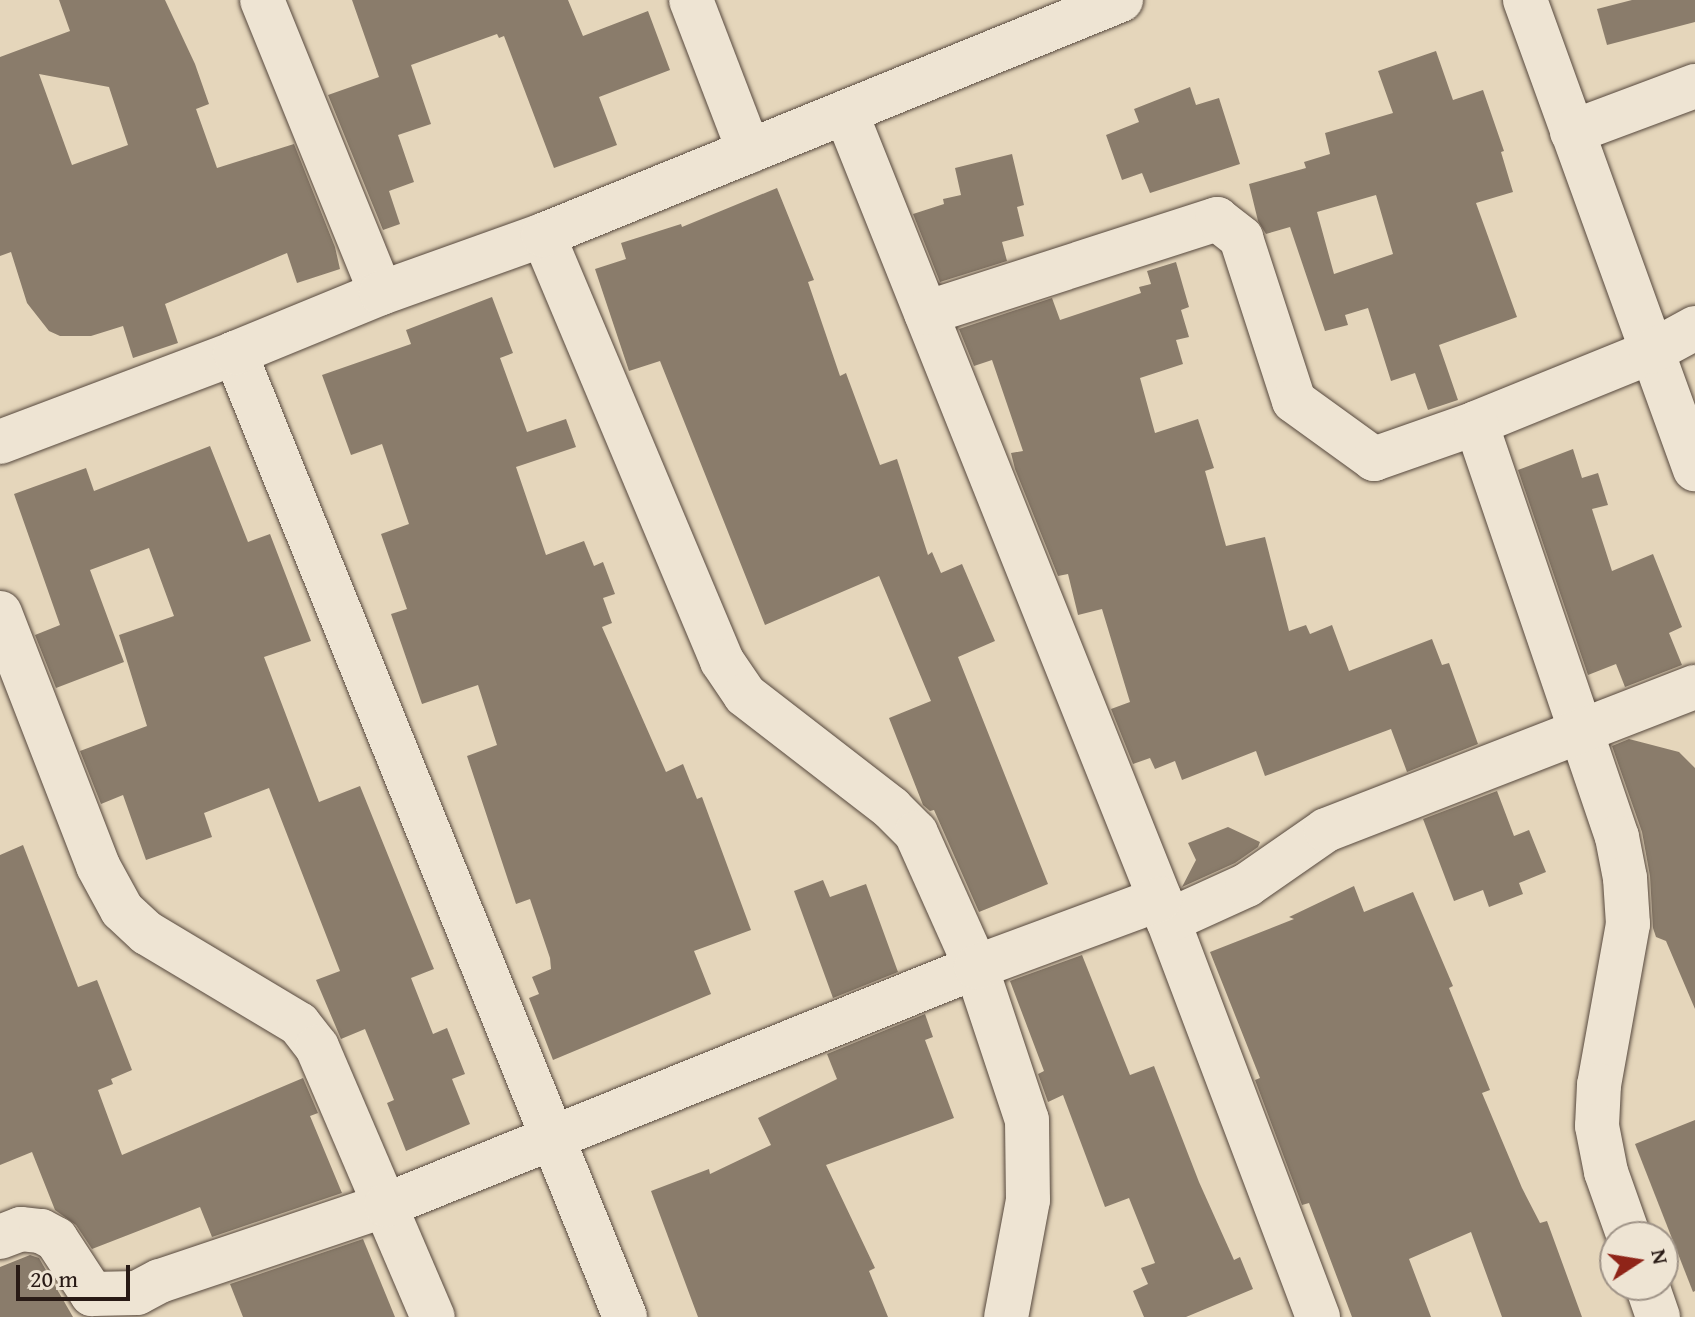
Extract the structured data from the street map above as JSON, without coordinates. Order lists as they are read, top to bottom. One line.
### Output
{"scale_bar":"20 m","north":"right"}
